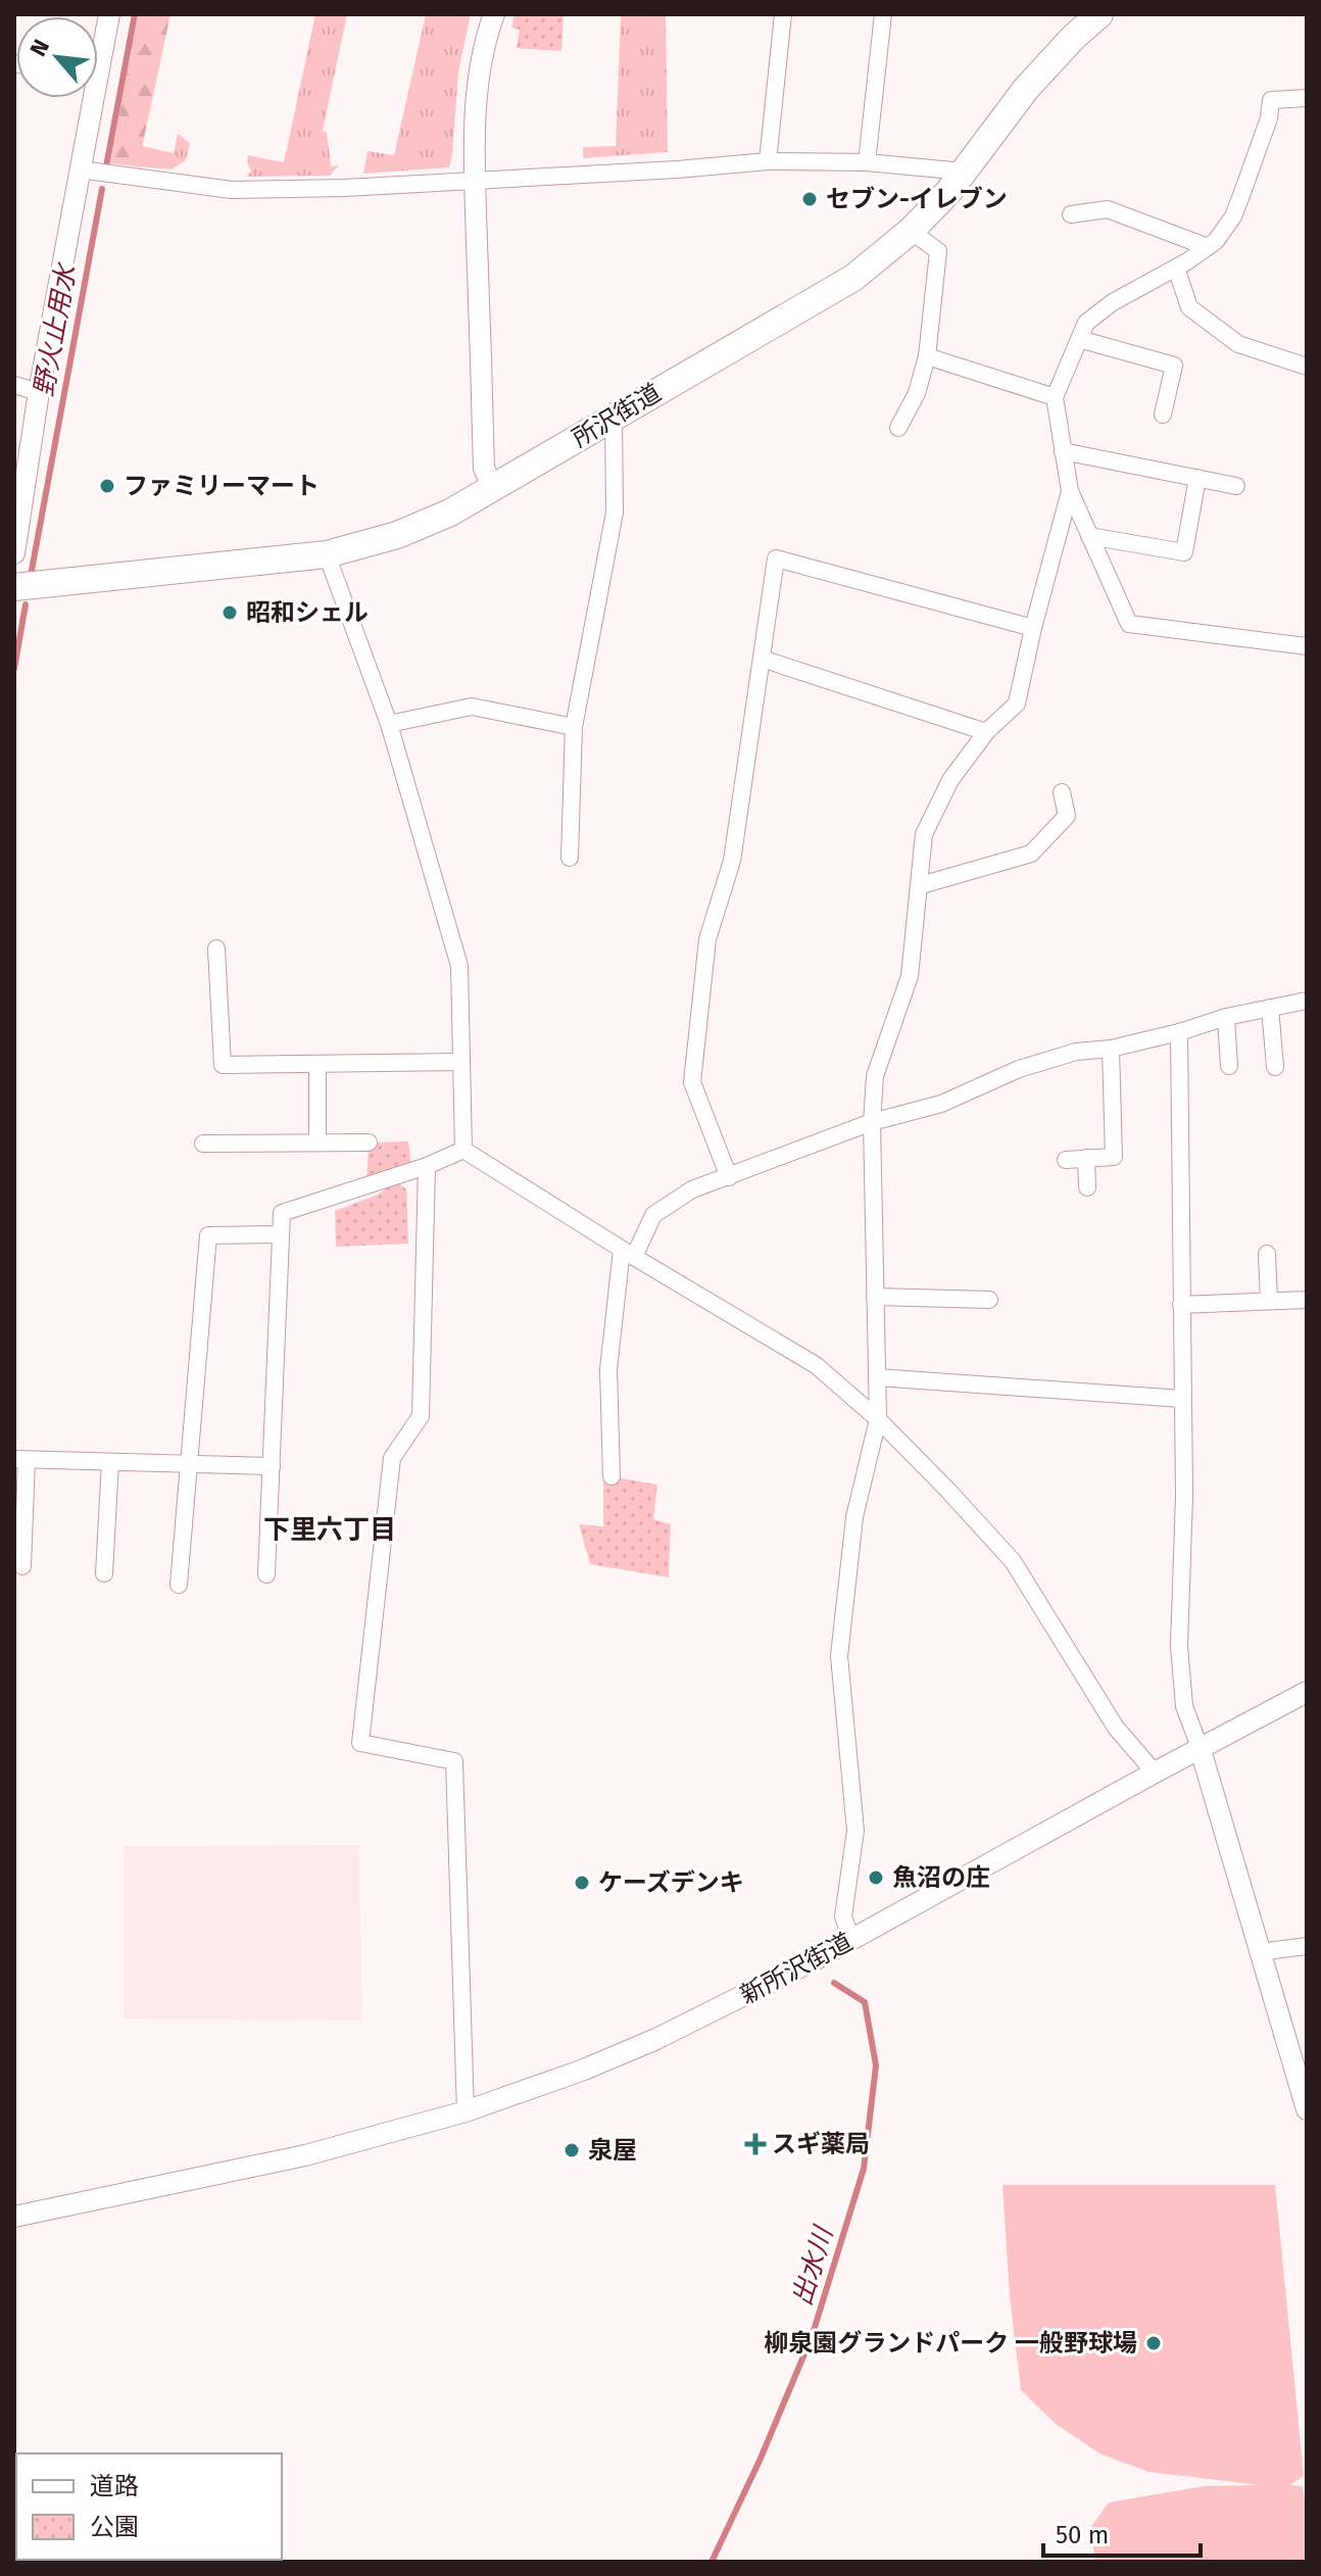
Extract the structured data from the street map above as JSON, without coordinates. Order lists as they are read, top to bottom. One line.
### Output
{"streets":{"main road":["所沢街道"],"street":["新所沢街道"]},"districts":["下里六丁目"],"water":["野火止用水","出水川"],"places":{"other":["セブン-イレブン","ファミリーマート","昭和シェル","魚沼の庄","ケーズデンキ","泉屋","柳泉園グランドパーク 一般野球場"],"health":["スギ薬局"]},"legend":["道路","公園"],"scale_bar":"50 m","north":"top left"}
